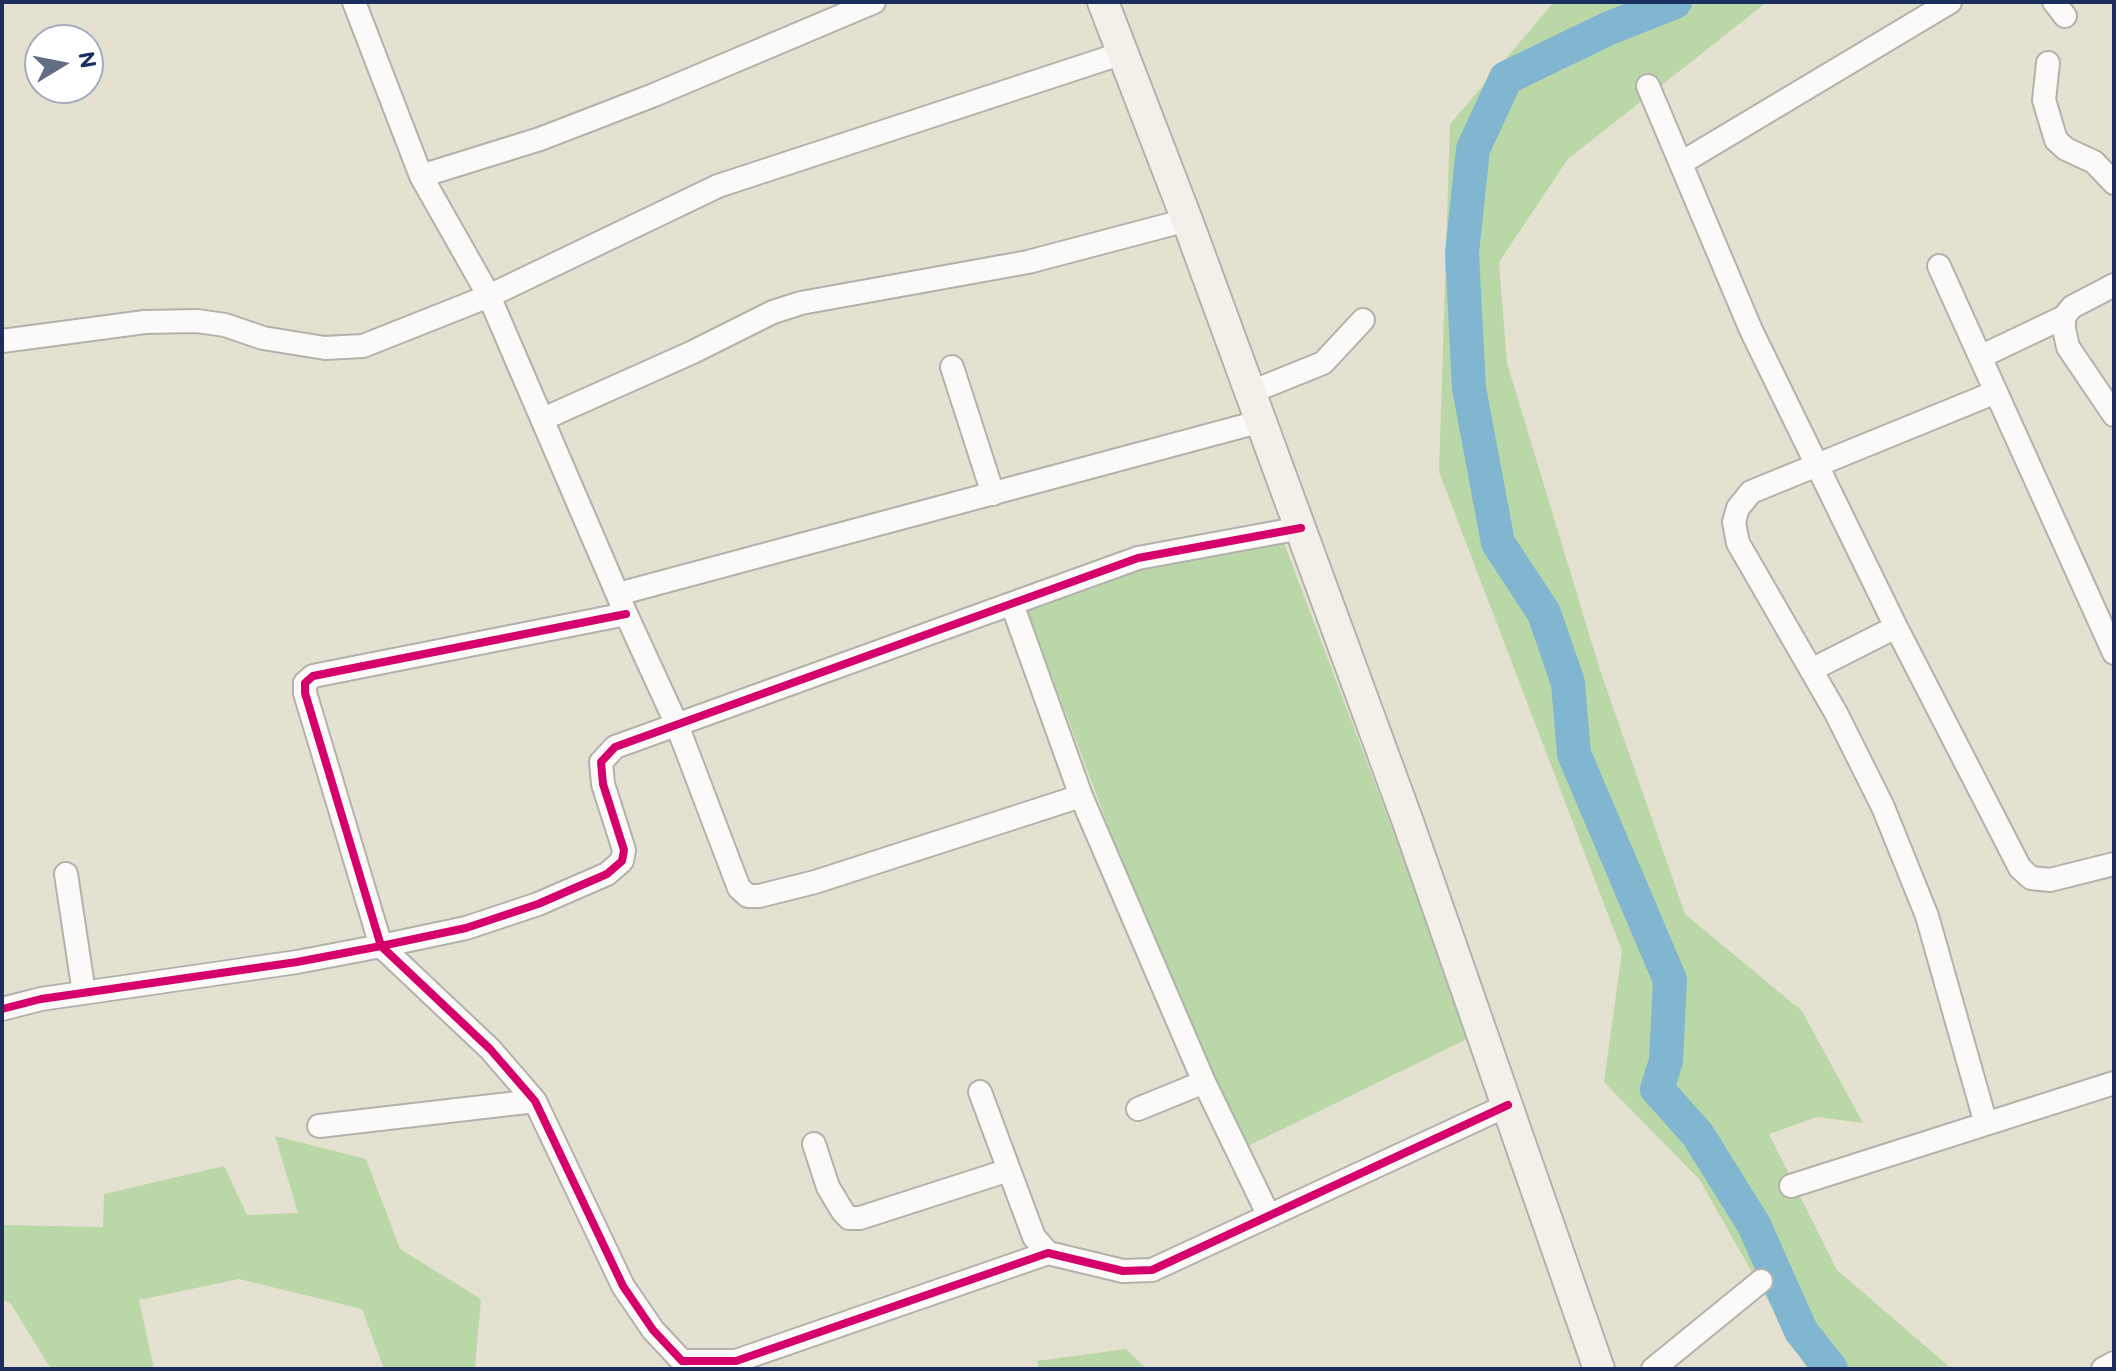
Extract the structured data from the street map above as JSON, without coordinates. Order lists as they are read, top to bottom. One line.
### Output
{"north":"right"}
